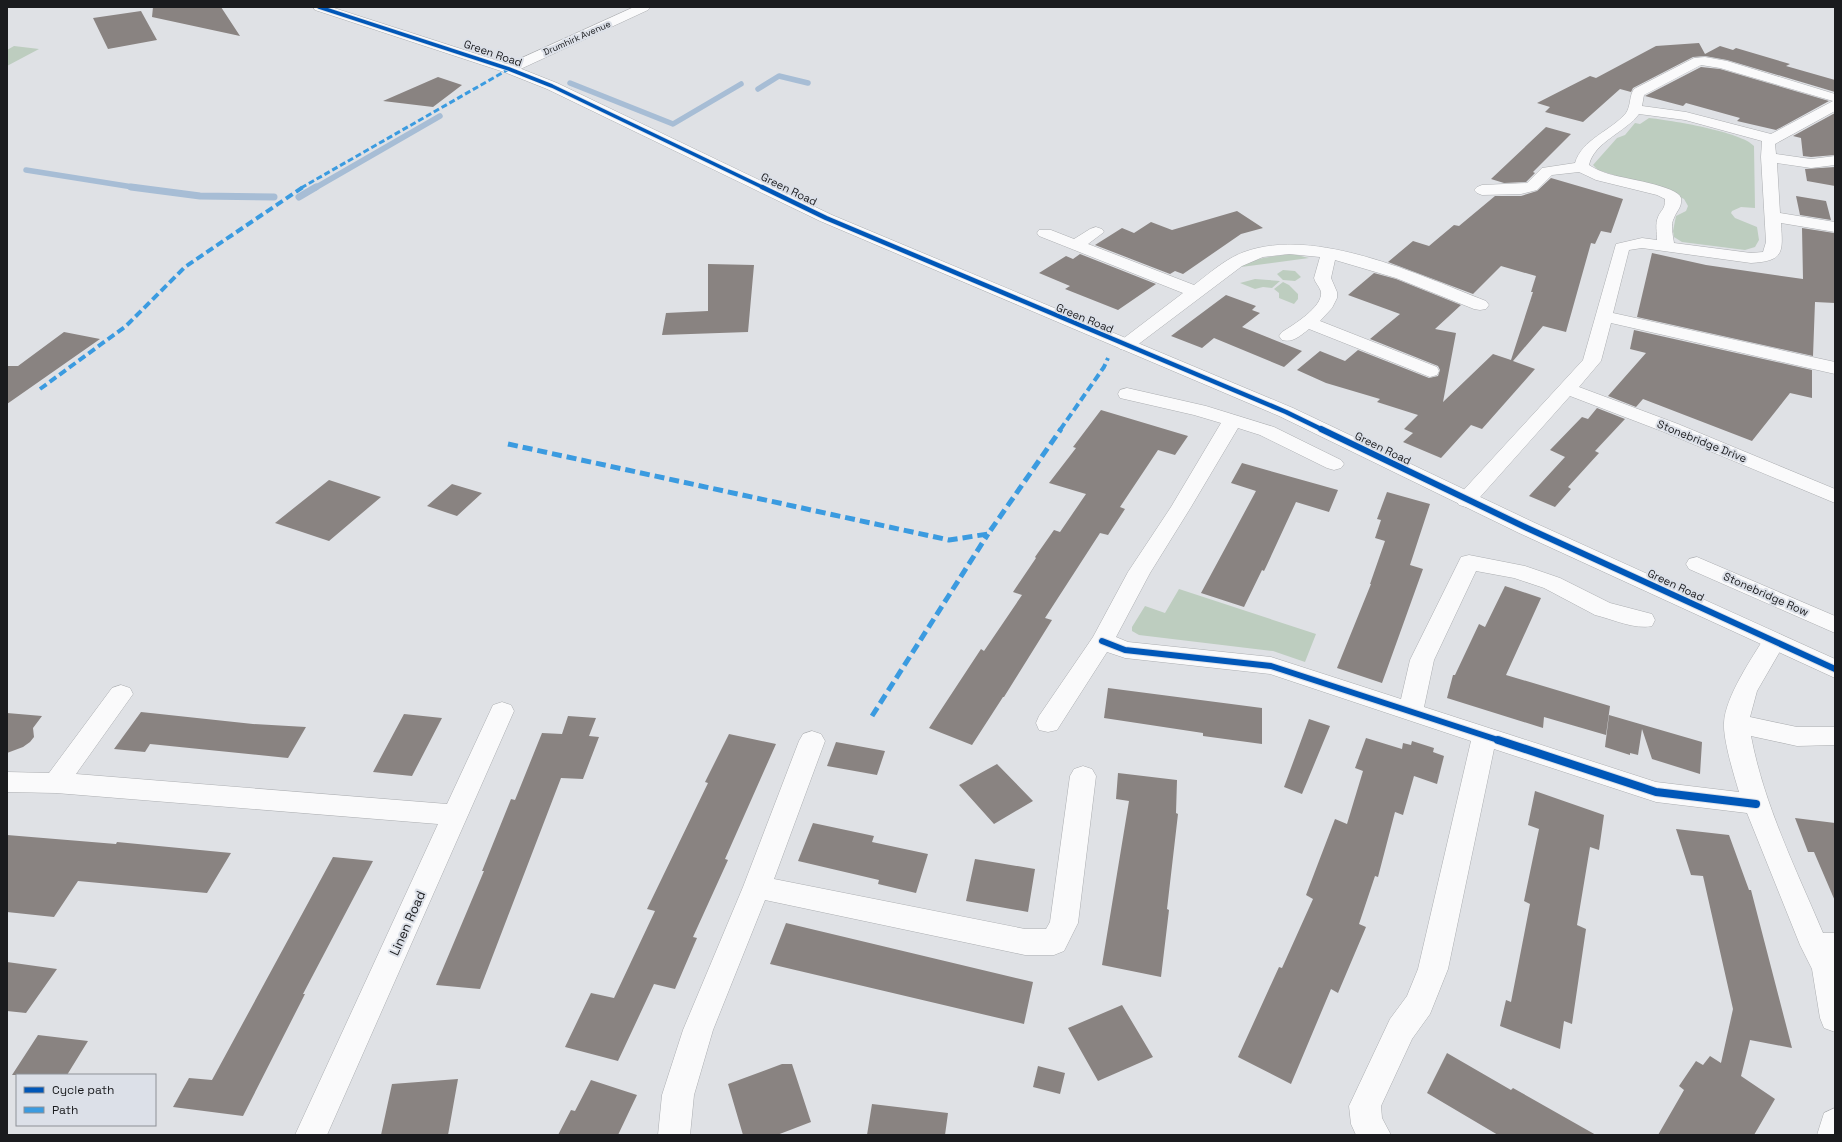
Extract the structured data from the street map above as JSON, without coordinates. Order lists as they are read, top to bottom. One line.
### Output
{"streets":{"street":["Drumhirk Avenue","Green Road","Stonebridge Drive","Stonebridge Row","Linen Road"]},"crossings":[["Drumhirk Avenue","Green Road"]],"legend":["Cycle path","Path"]}
